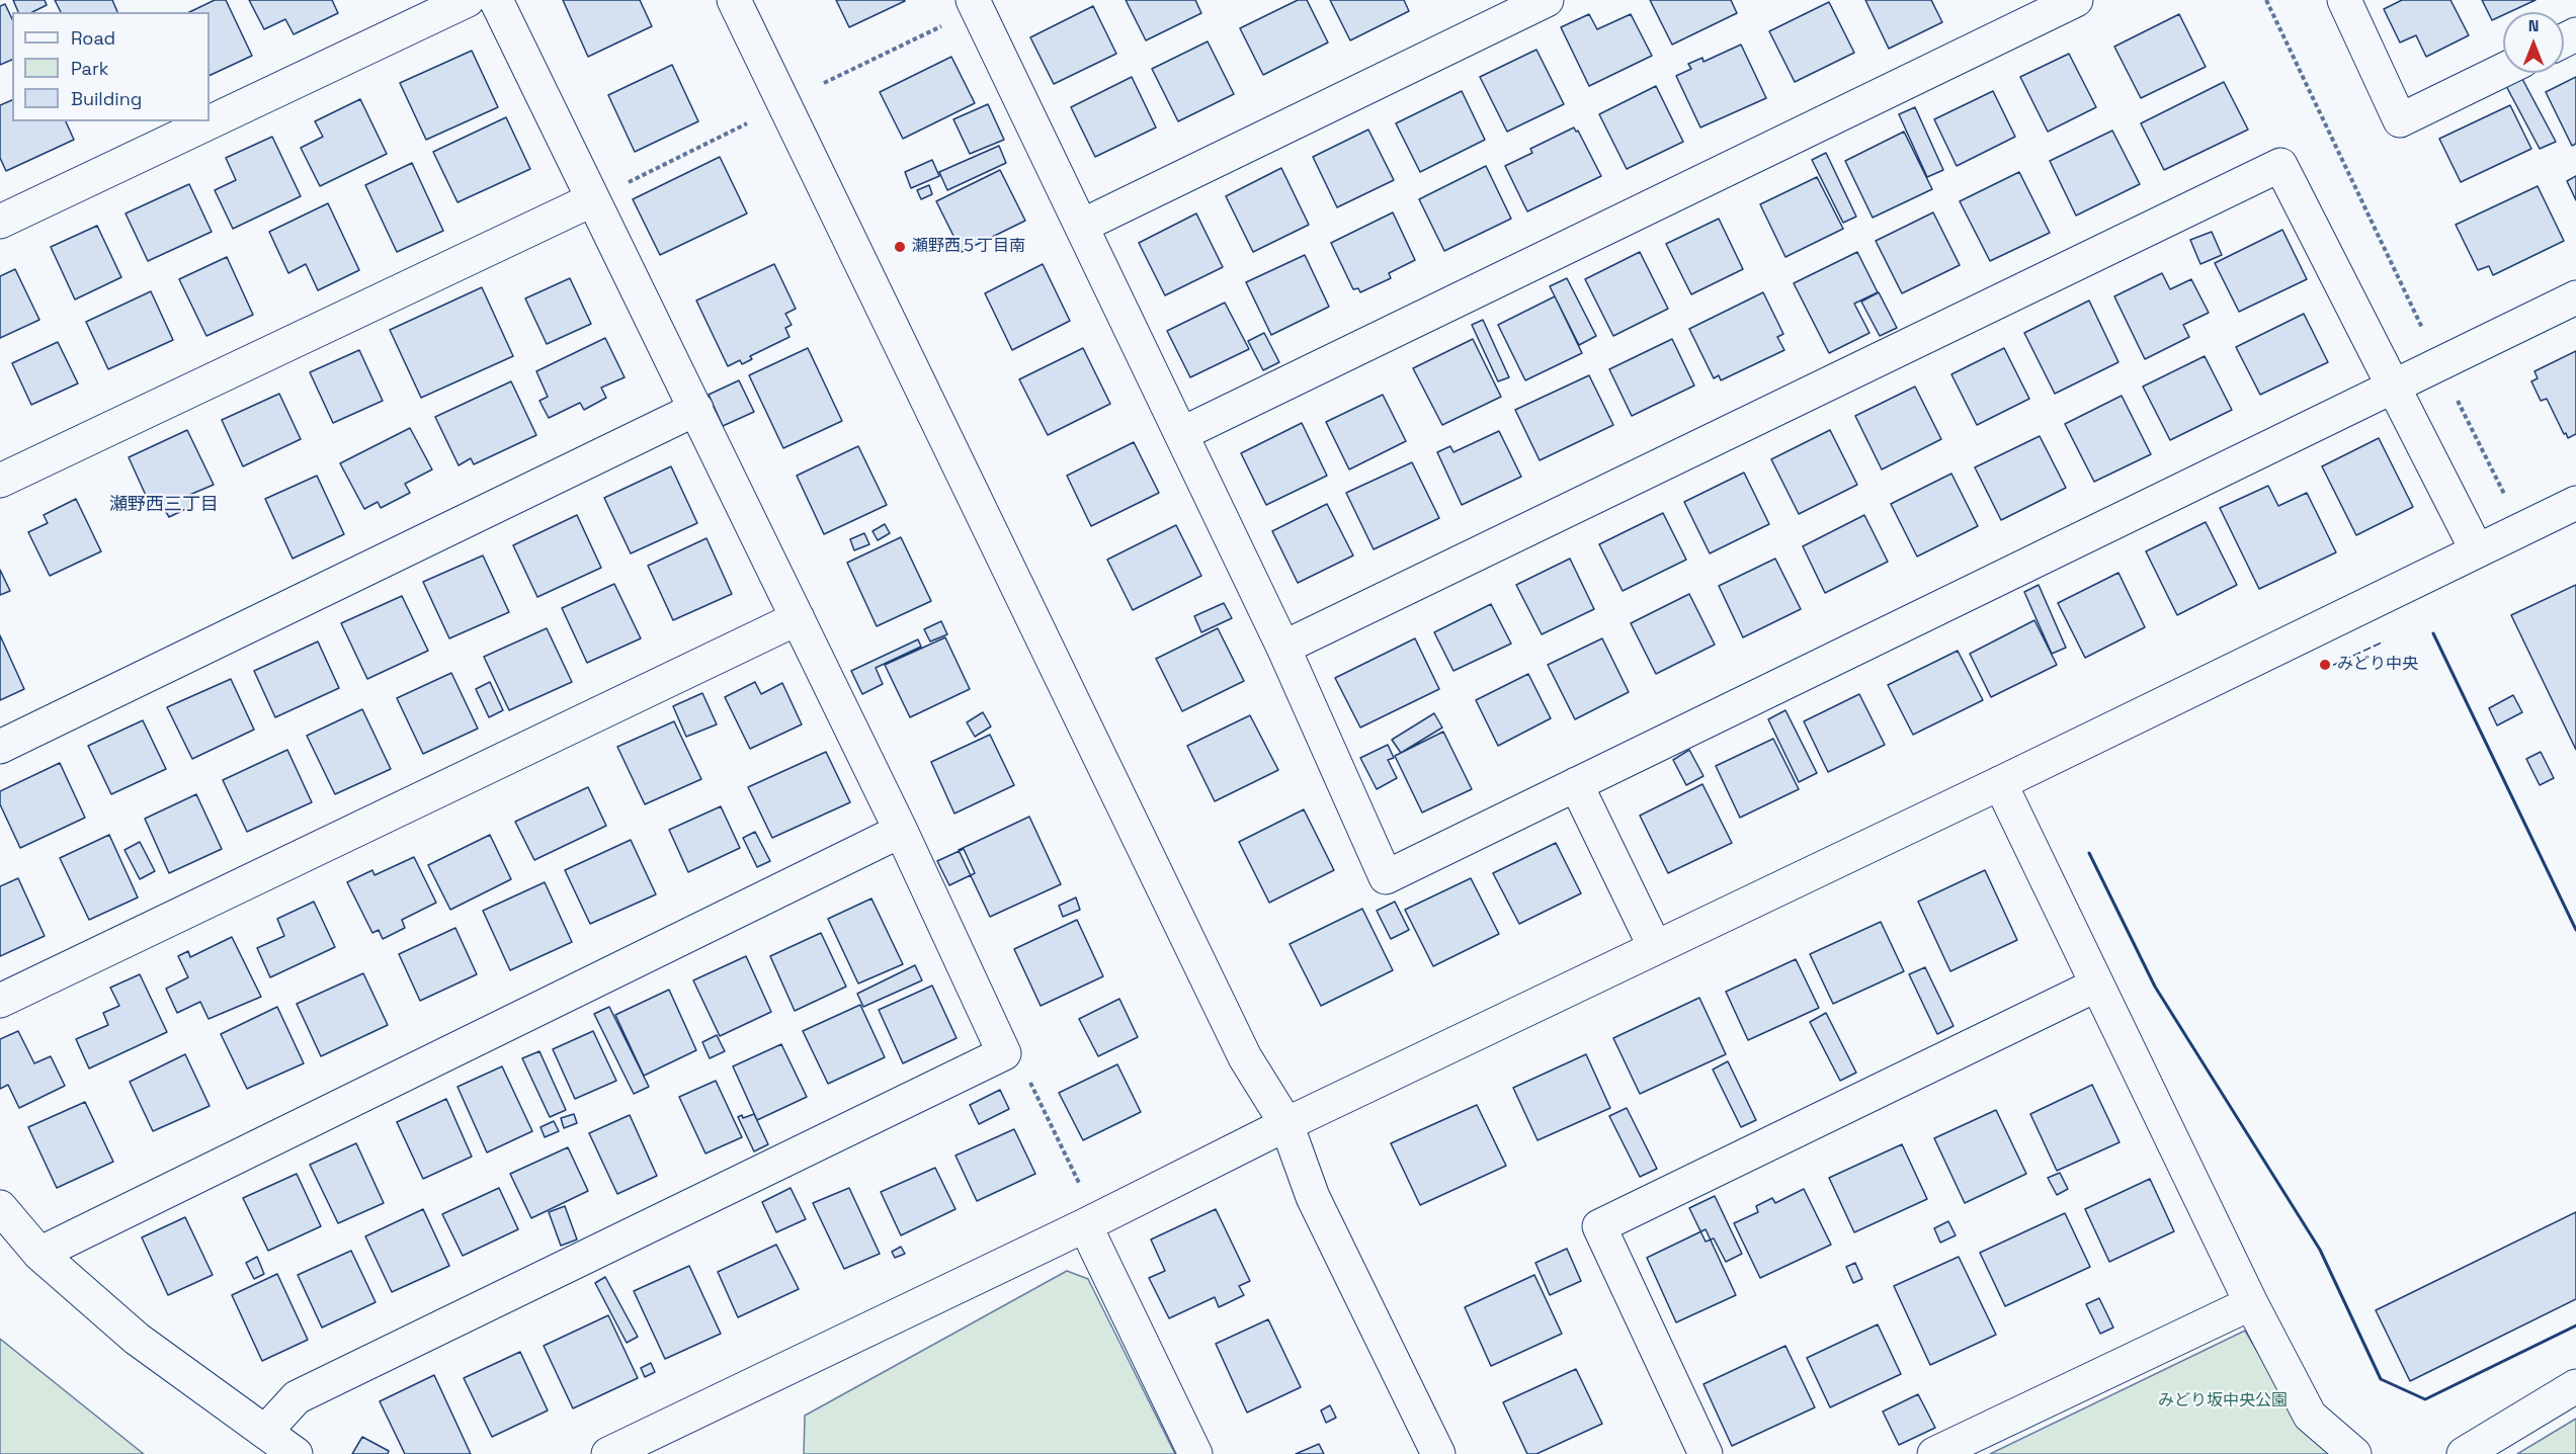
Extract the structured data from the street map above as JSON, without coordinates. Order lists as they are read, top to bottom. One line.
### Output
{"districts":["瀬野西三丁目"],"parks":["みどり坂中央公園"],"places":["瀬野西５丁目南","みどり中央"],"legend":["Road","Park","Building"],"north":"top"}
